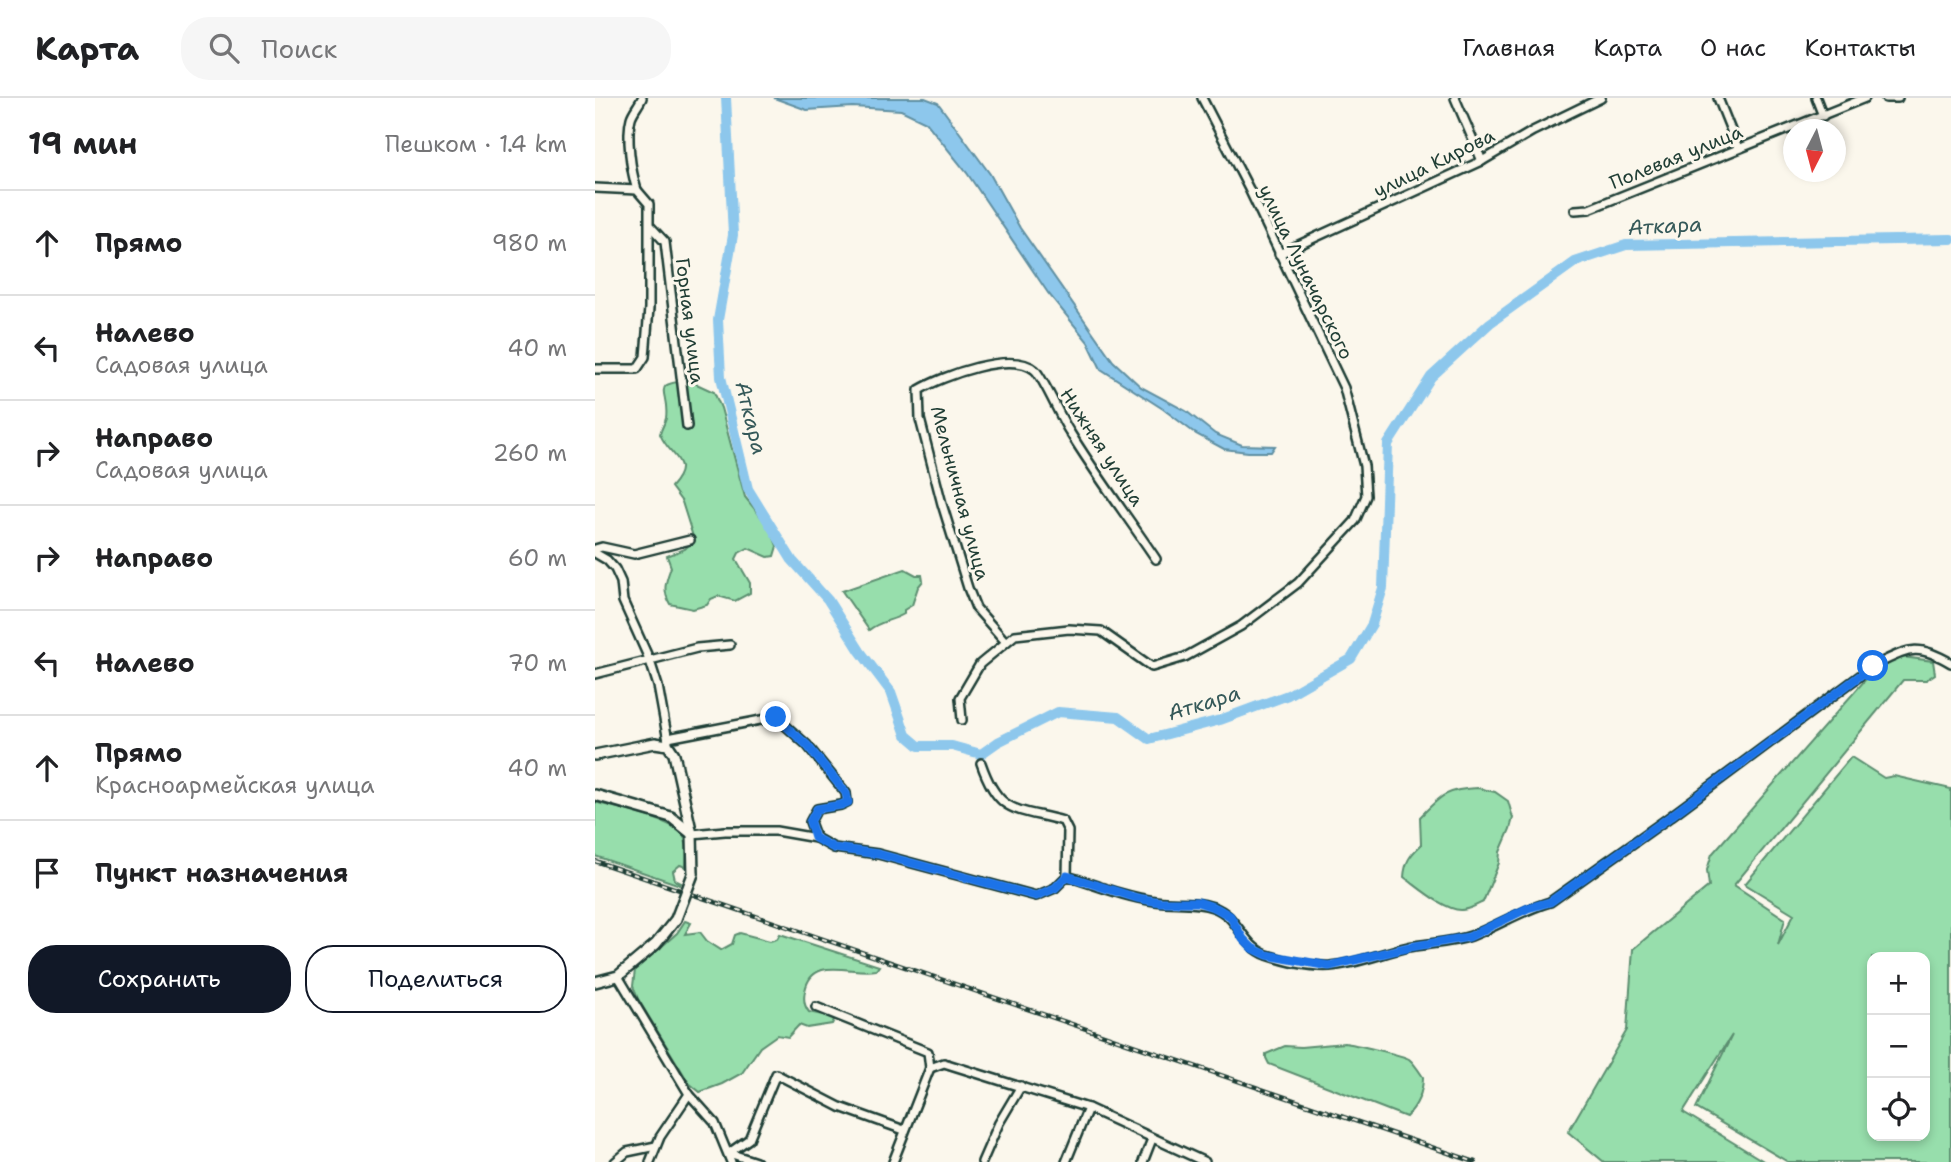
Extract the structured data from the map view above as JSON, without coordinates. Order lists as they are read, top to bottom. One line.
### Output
{"streets":{"street":["Полевая улица","улица Кирова","улица Луначарского","Горная улица","Нижняя улица","Мельничная улица"]},"crossings":[["улица Кирова","улица Луначарского"],["улица Луначарского","Мельничная улица"],["Нижняя улица","Мельничная улица"]],"water":["Аткара"],"north":"bottom","page":{"header":"Карта","search":"Поиск","nav":["Главная","Карта","О нас","Контакты"],"heading":["19 мин","Пешком · 1.4 km"],"list":[["Прямо","980 m"],["Налево","Садовая улица","40 m"],["Направо","Садовая улица","260 m"],["Направо","60 m"],["Налево","70 m"],["Прямо","Красноармейская улица","40 m"],"Пункт назначения"],"buttons":["Сохранить","Поделиться"],"map_buttons":["+","−"]}}
